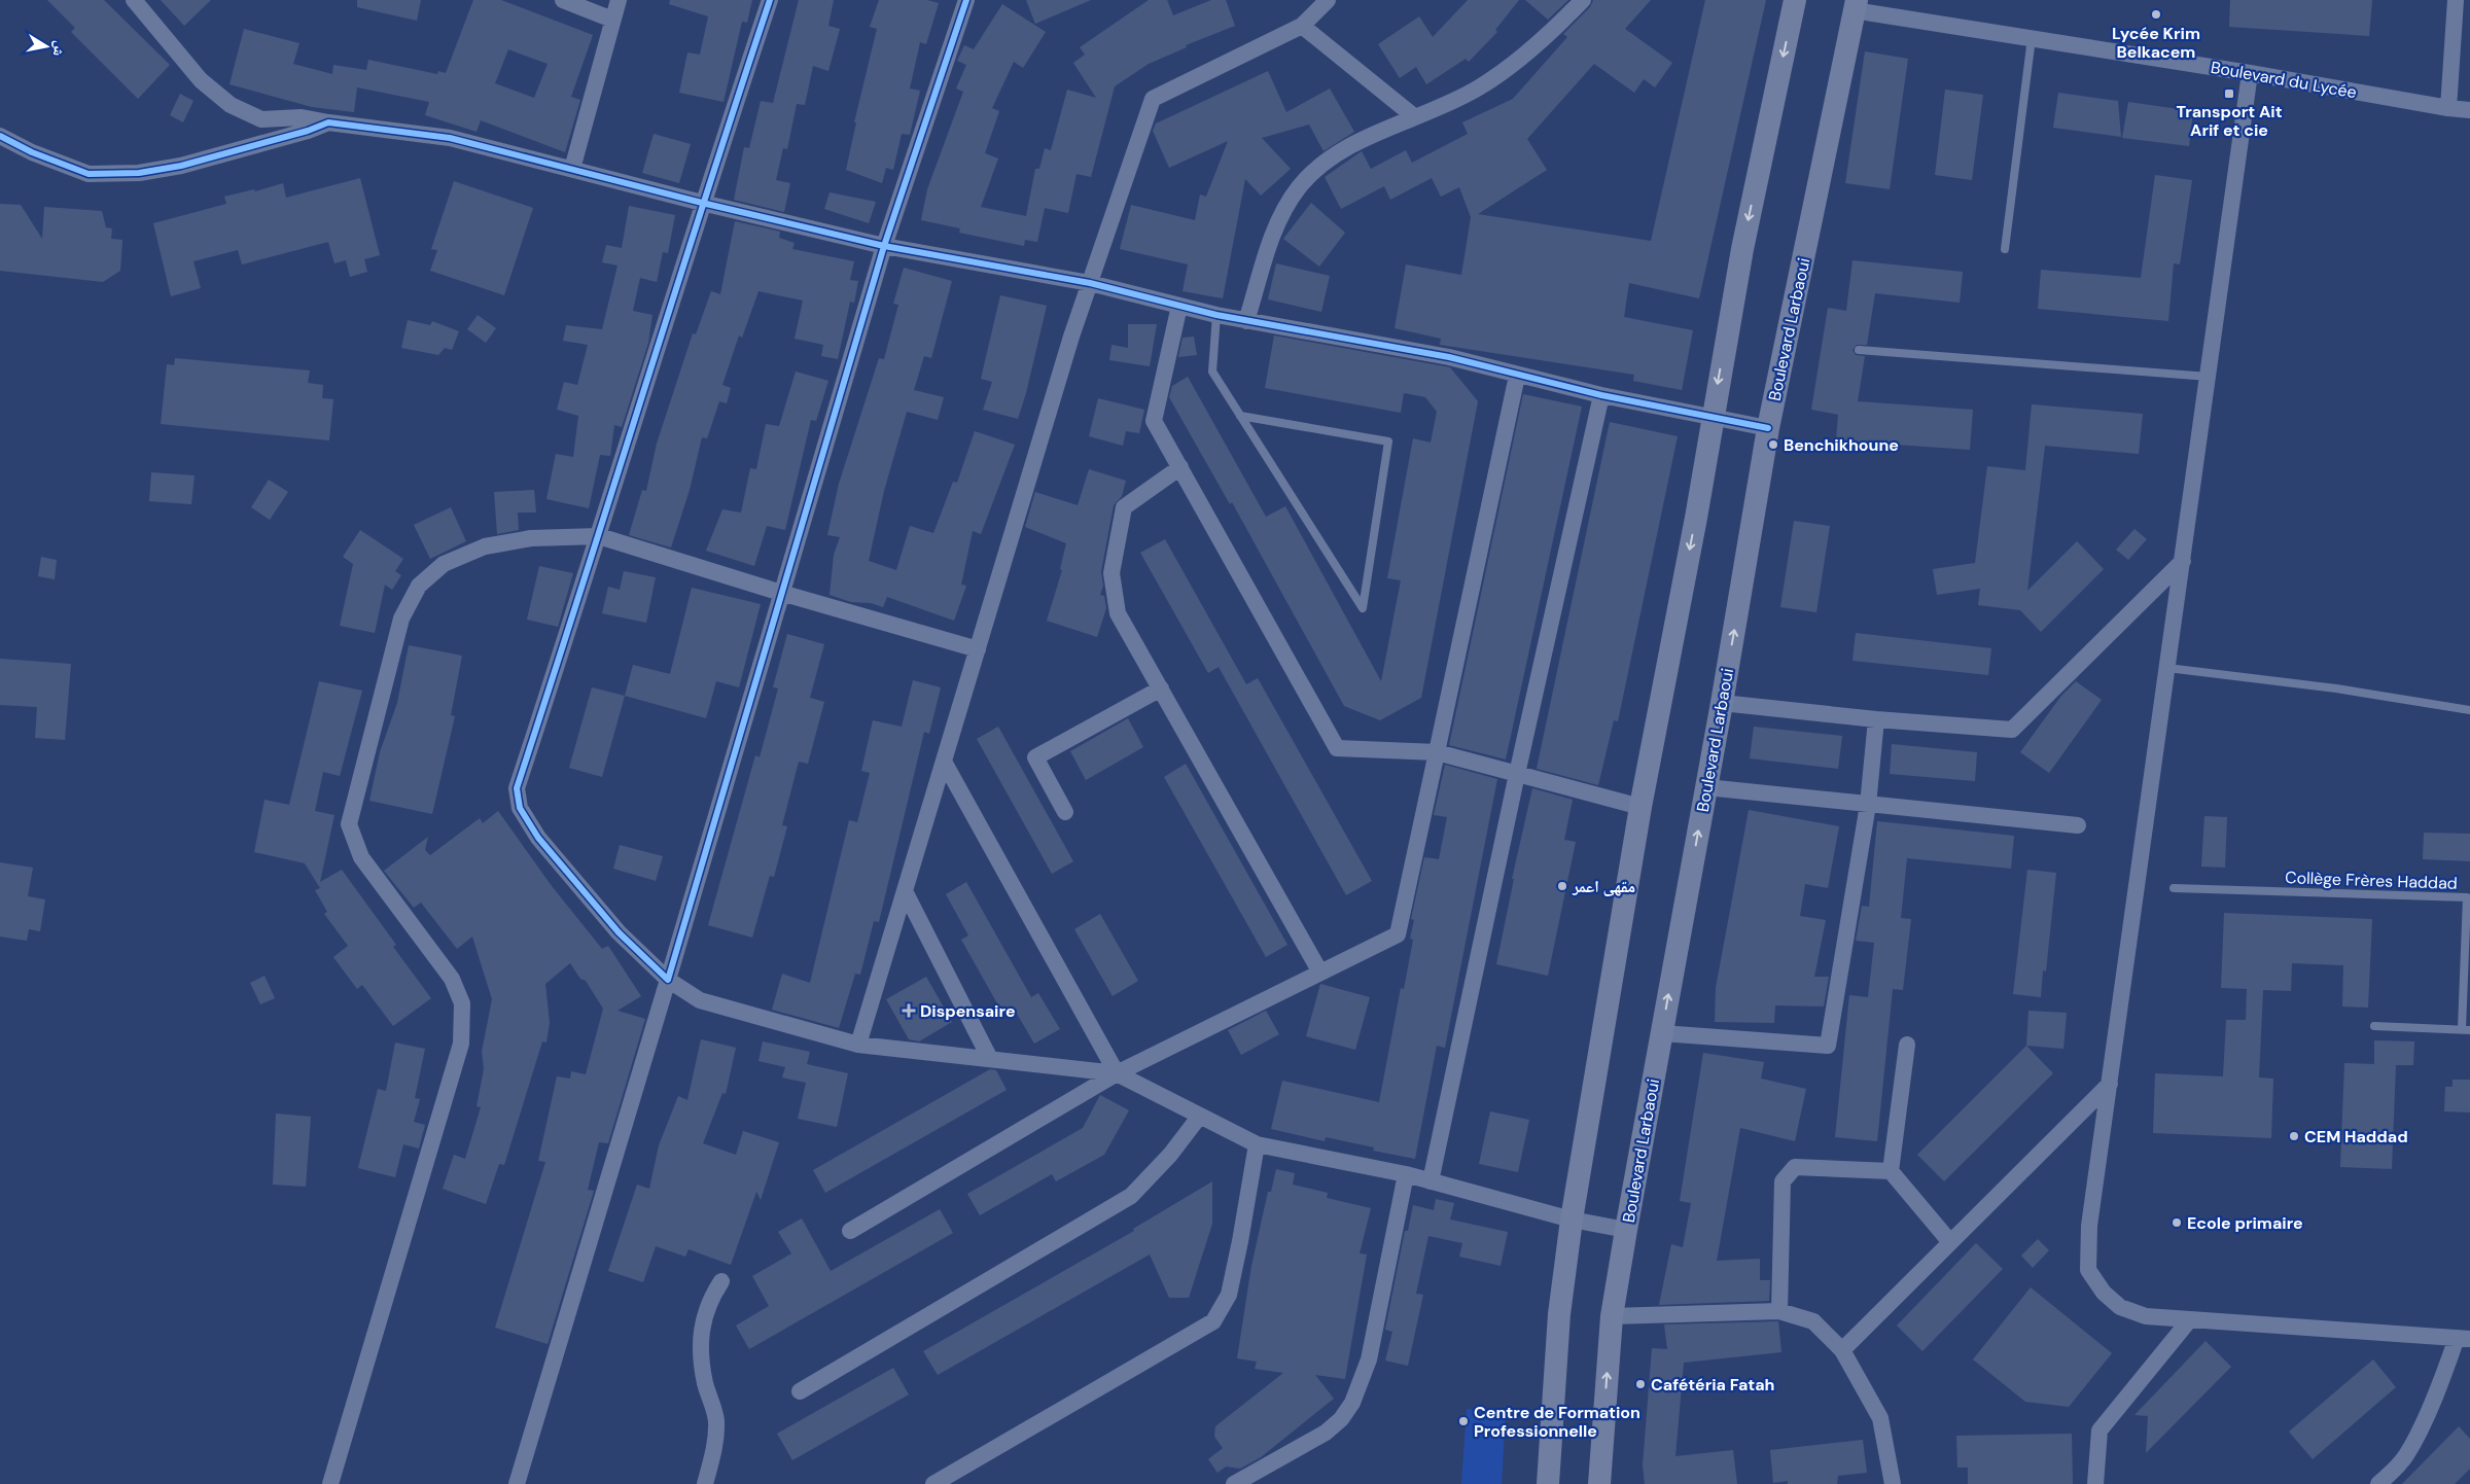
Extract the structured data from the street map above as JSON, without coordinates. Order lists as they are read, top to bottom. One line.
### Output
{"streets":{"main road":["Boulevard Larbaoui"],"street":["Boulevard du Lycée"],"lane":["Collège Frères Haddad"]},"crossings":[["Boulevard du Lycée","Boulevard Larbaoui"]],"places":{"other":["Lycée Krim Belkacem","Benchikhoune","مقهى اعمر","CEM Haddad","Ecole primaire","Cafétéria Fatah","Centre de Formation Professionnelle"],"transit":["Transport Ait Arif et cie"],"health":["Dispensaire"]},"north":"right"}
